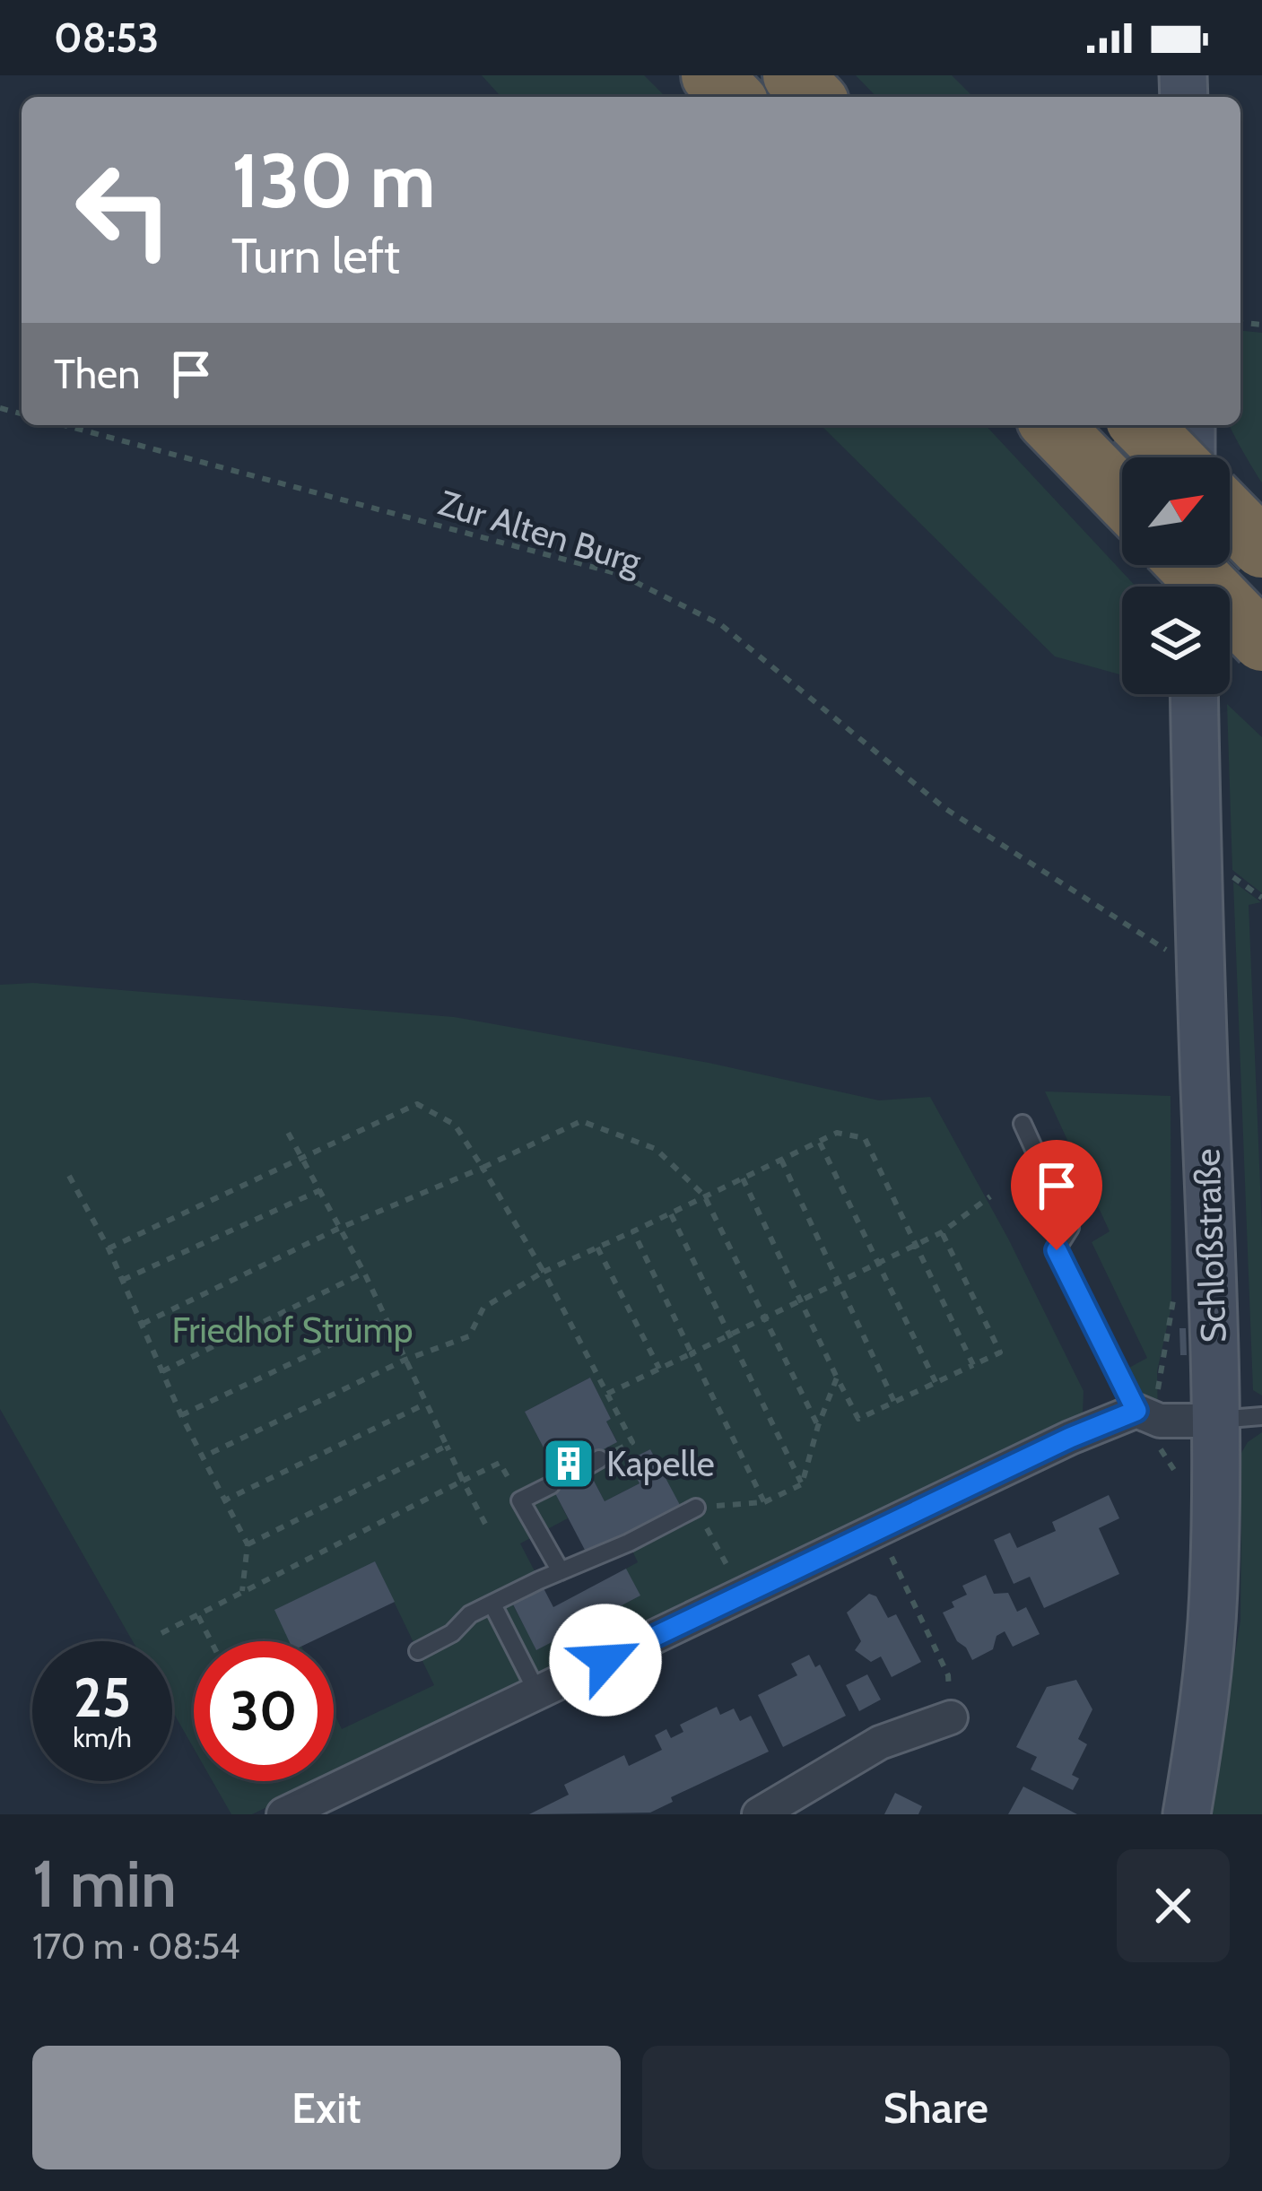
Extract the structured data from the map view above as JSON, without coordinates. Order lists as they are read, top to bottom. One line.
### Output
{"streets":{"main road":["Schloßstraße"],"path":["Zur Alten Burg"]},"parks":["Friedhof Strümp"],"places":{"building":["Kapelle"]},"north":"top right","page":{"status":"08:53","turn":["130 m","Turn left"],"then":"Then","speed":"25 km/h","limit":"30","heading":["1 min","170 m · 08:54"],"buttons":["Exit","Share"]}}
